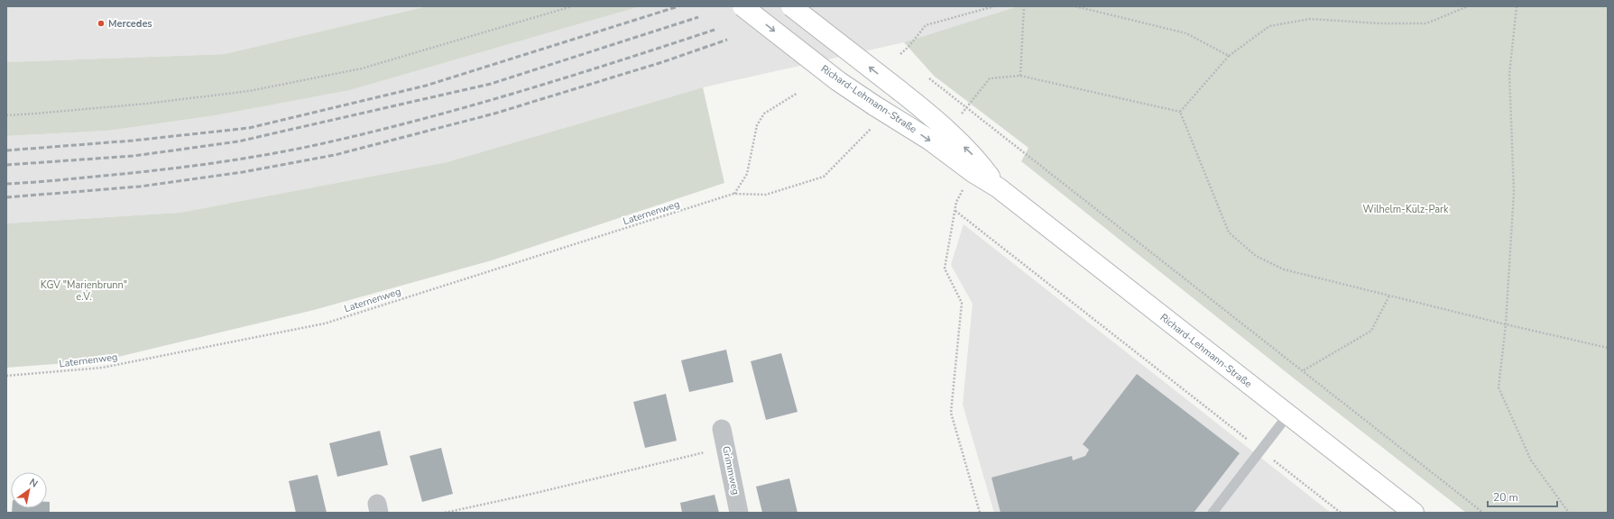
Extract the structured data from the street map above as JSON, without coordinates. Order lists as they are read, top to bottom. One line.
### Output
{"streets":{"main road":["Richard-Lehmann-Straße"],"street":["Grimmweg"],"path":["Laternenweg"]},"crossings":[["Richard-Lehmann-Straße","Laternenweg"]],"parks":["Wilhelm-Külz-Park","KGV \"Marienbrunn\" e.V."],"places":["Mercedes"],"scale_bar":"20 m","north":"top right"}
